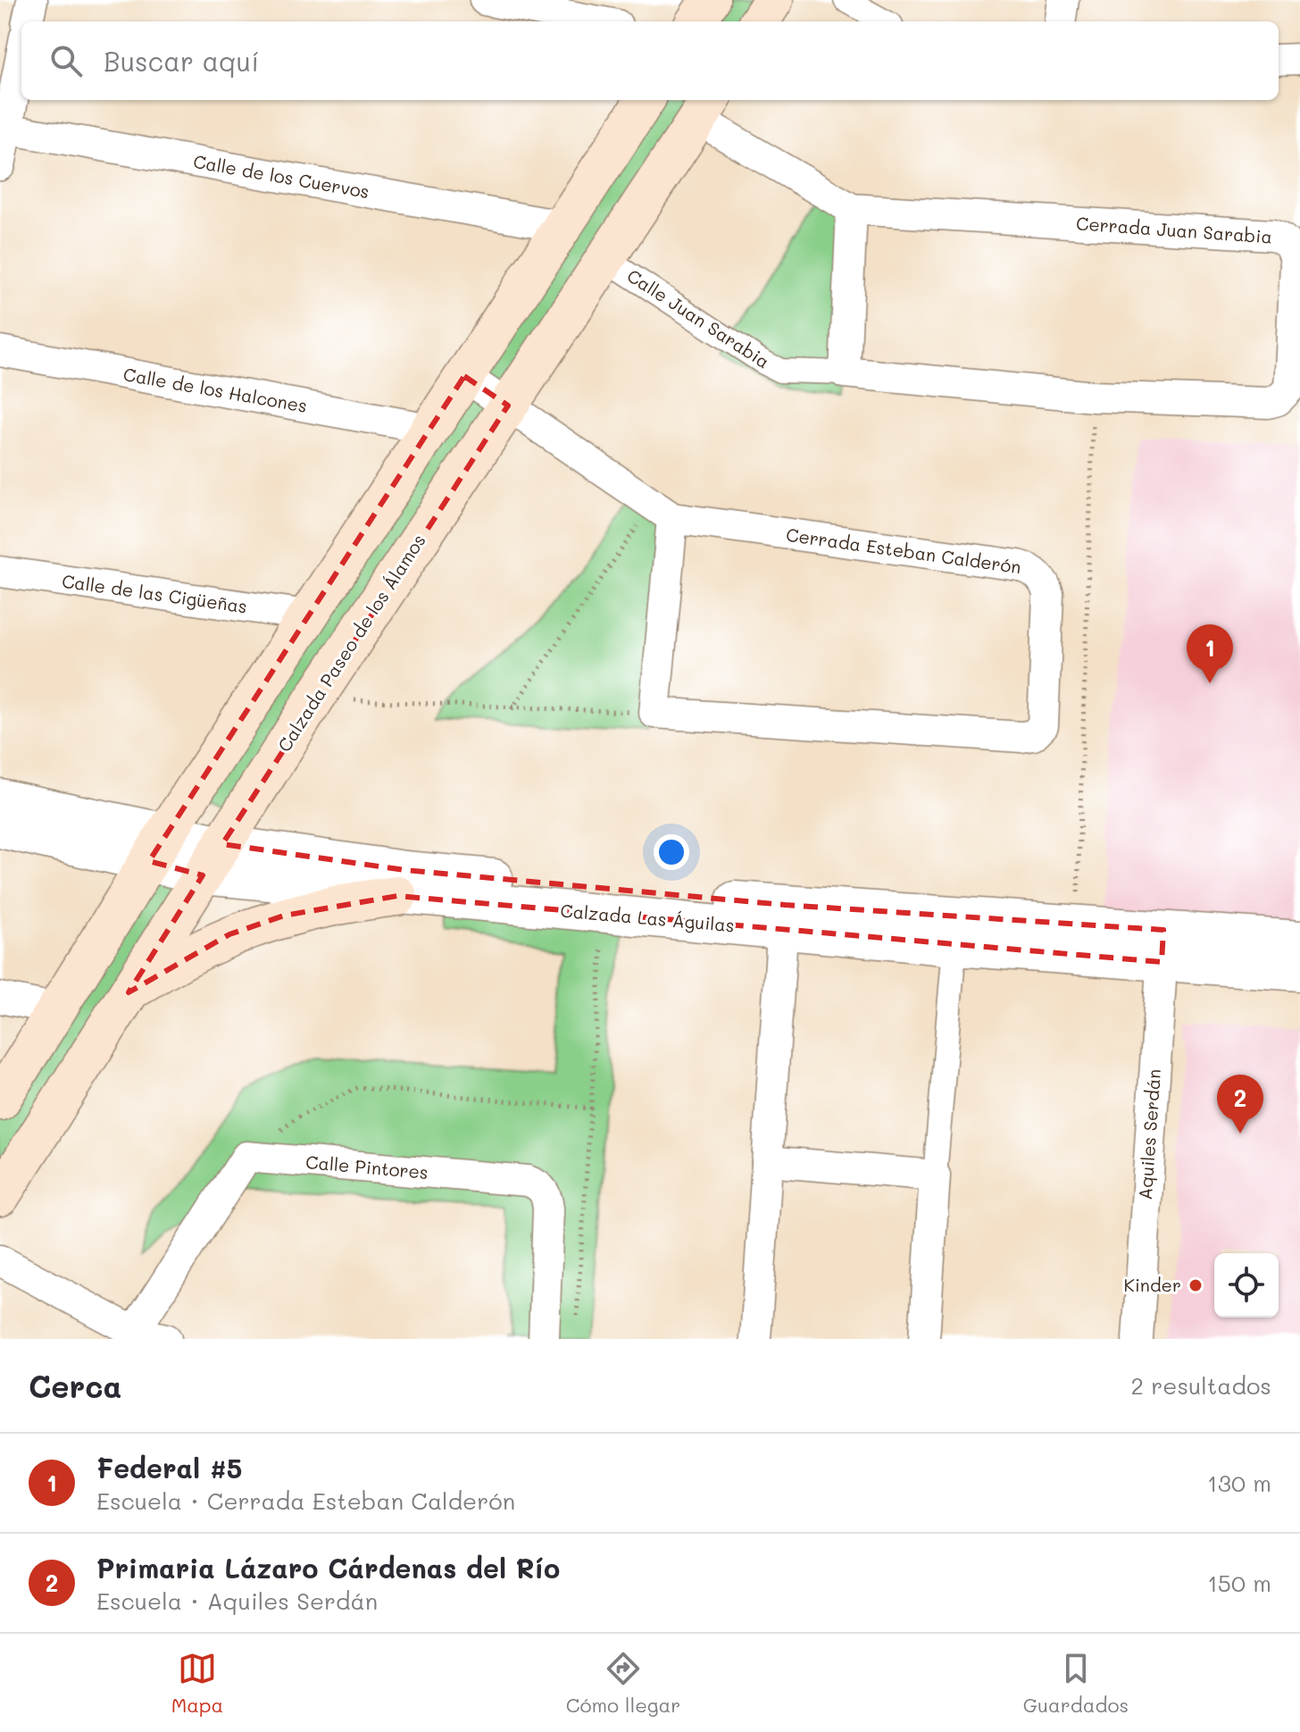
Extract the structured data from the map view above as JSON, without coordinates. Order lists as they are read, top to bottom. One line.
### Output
{"streets":{"main road":["Calzada Paseo de los Álamos"],"street":["Calle de los Cuervos","Cerrada Juan Sarabia","Calle Juan Sarabia","Calle de los Halcones","Cerrada Esteban Calderón","Calle de las Cigüeñas","Calzada Las Águilas","Aquiles Serdán","Calle Pintores"]},"crossings":[["Cerrada Juan Sarabia","Calle Juan Sarabia"],["Cerrada Juan Sarabia","Calzada Paseo de los Álamos"],["Calle Juan Sarabia","Calzada Paseo de los Álamos"],["Calzada Paseo de los Álamos","Calzada Las Águilas"],["Calzada Las Águilas","Aquiles Serdán"]],"places":["Kinder"],"page":{"search":"Buscar aquí","pins":["1","2"],"heading":["Cerca","2 resultados"],"list":[{"mark":"1","name":"Federal #5","note":"Escuela · Cerrada Esteban Calderón","value":"130 m"},{"mark":"2","name":"Primaria Lázaro Cárdenas del Río","note":"Escuela · Aquiles Serdán","value":"150 m"}],"nav":["Mapa","Cómo llegar","Guardados"]}}
